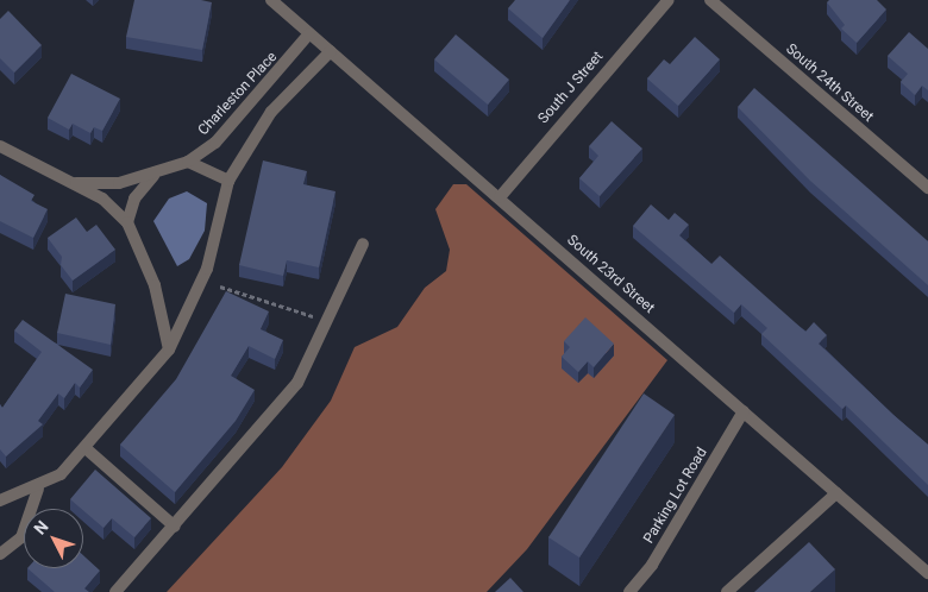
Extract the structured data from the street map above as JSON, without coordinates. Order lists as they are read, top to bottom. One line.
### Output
{"streets":{"street":["South 24th Street","South J Street","Charleston Place","South 23rd Street","Parking Lot Road"]},"crossings":[["South J Street","South 23rd Street"],["Charleston Place","South 23rd Street"],["South 23rd Street","Parking Lot Road"]],"north":"top left"}
